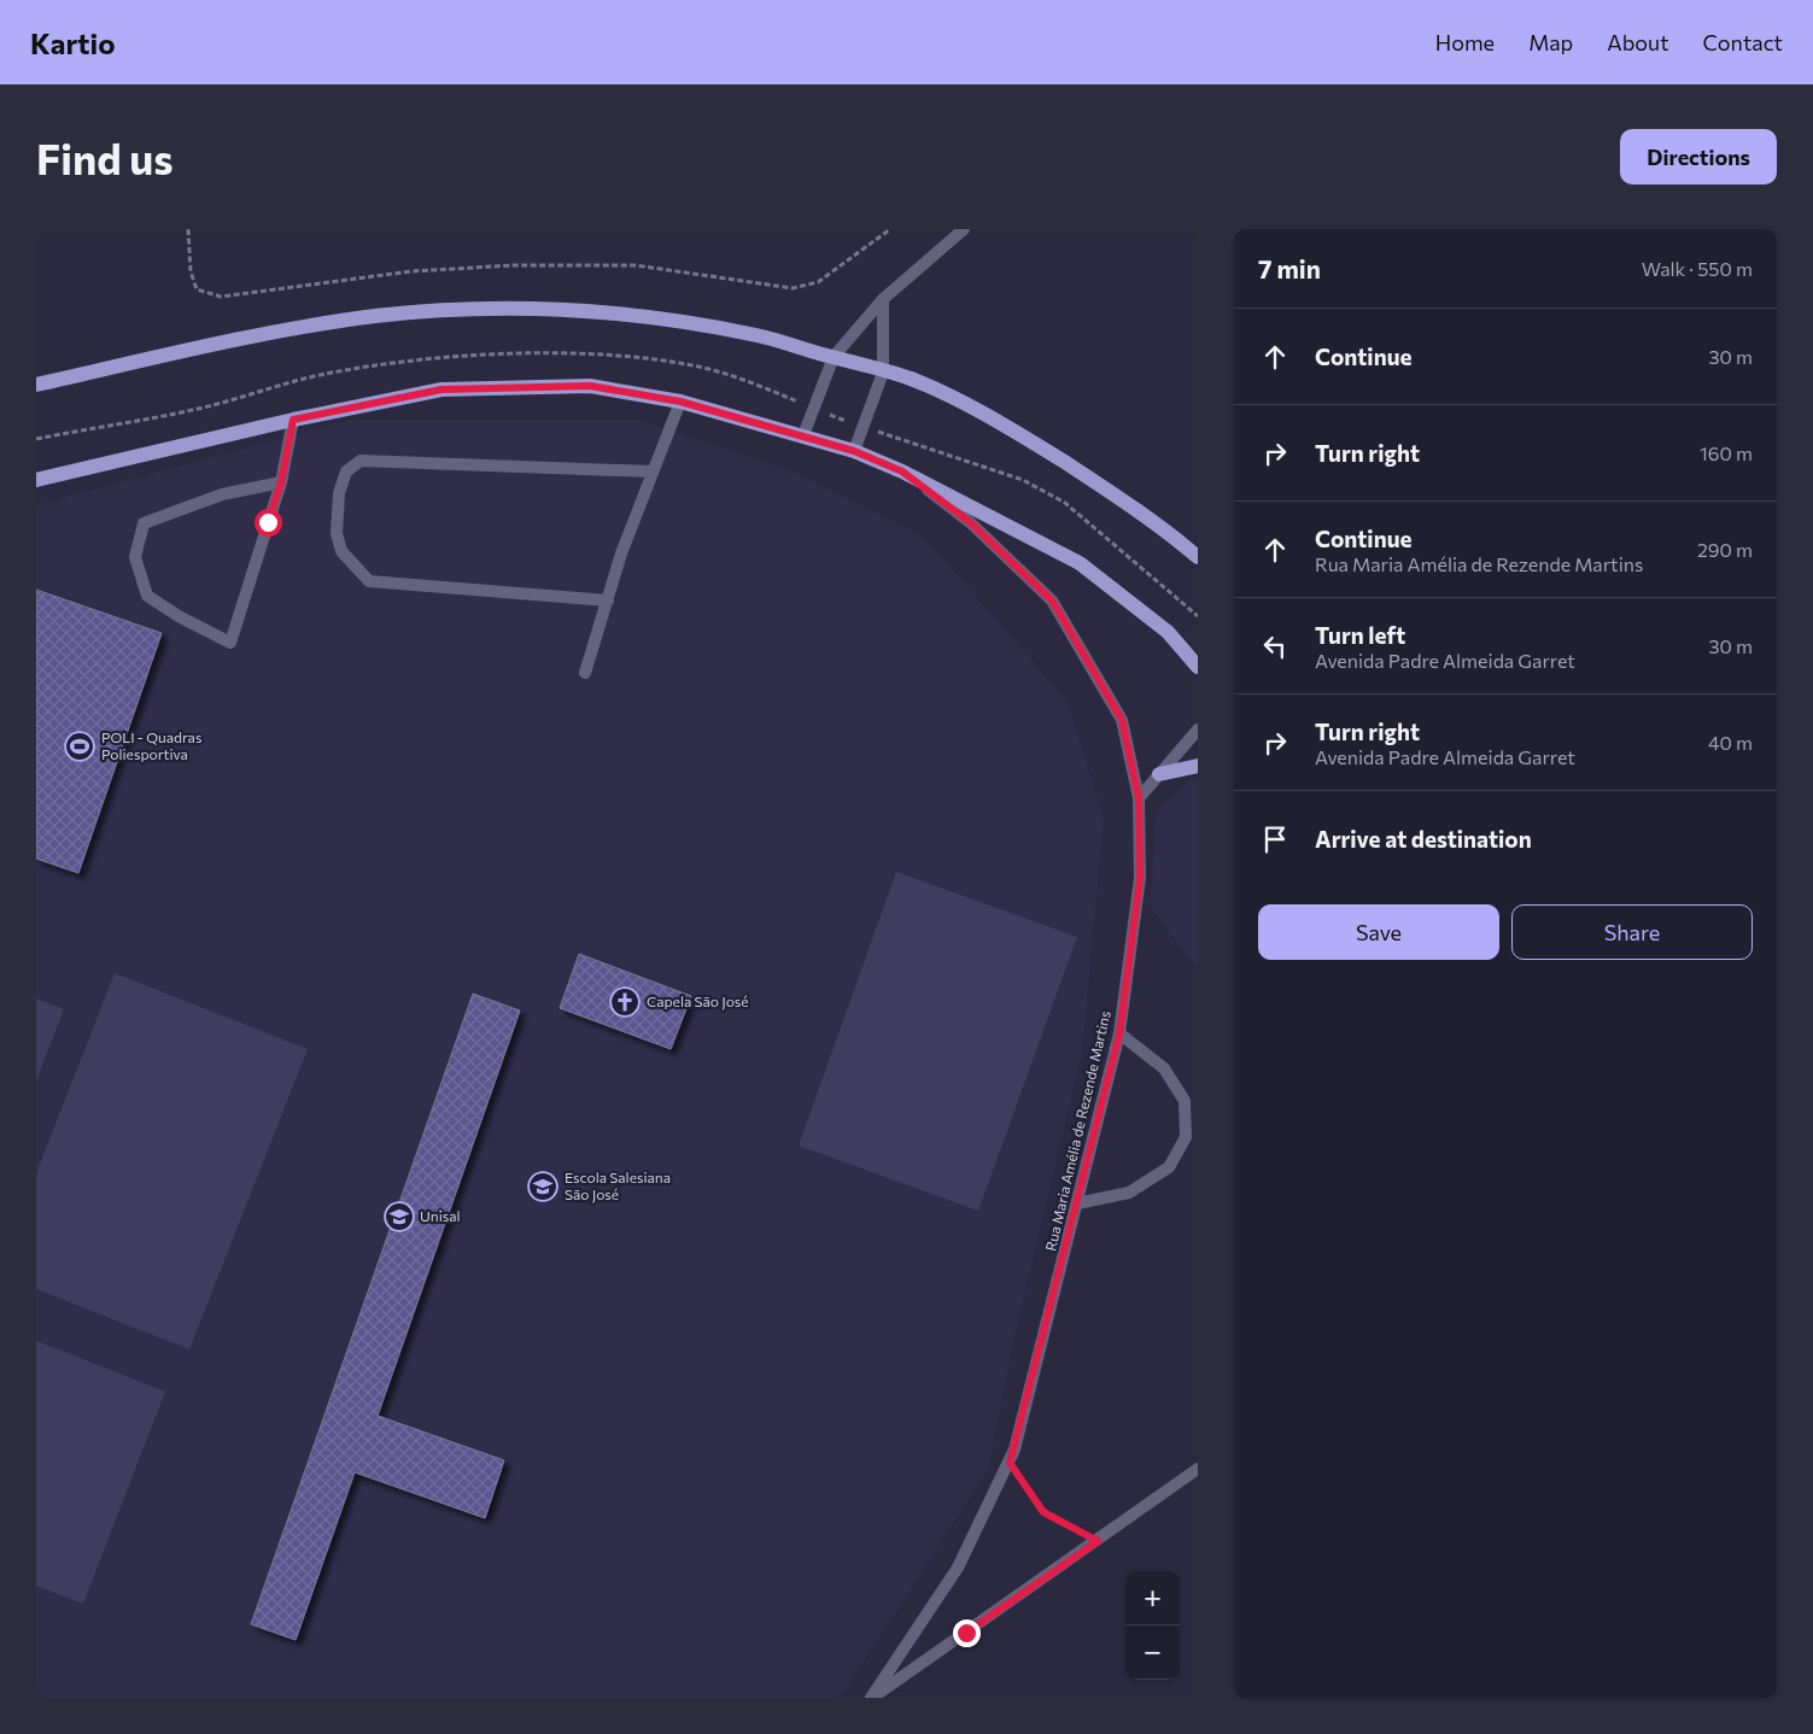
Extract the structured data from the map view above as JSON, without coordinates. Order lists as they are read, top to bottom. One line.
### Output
{"streets":{"street":["Rua Maria Amélia de Rezende Martins"]},"places":{"sports":["POLI - Quadras Poliesportiva"],"church":["Capela São José"],"school or university":["Escola Salesiana São José","Unisal"]},"page":{"header":"Kartio","nav":["Home","Map","About","Contact"],"buttons":["Directions",["Save","Share"]],"title":"Find us","heading":["7 min","Walk · 550 m"],"list":[["Continue","30 m"],["Turn right","160 m"],["Continue","Rua Maria Amélia de Rezende Martins","290 m"],["Turn left","Avenida Padre Almeida Garret","30 m"],["Turn right","Avenida Padre Almeida Garret","40 m"],"Arrive at destination"],"map_buttons":["+","−"]}}
